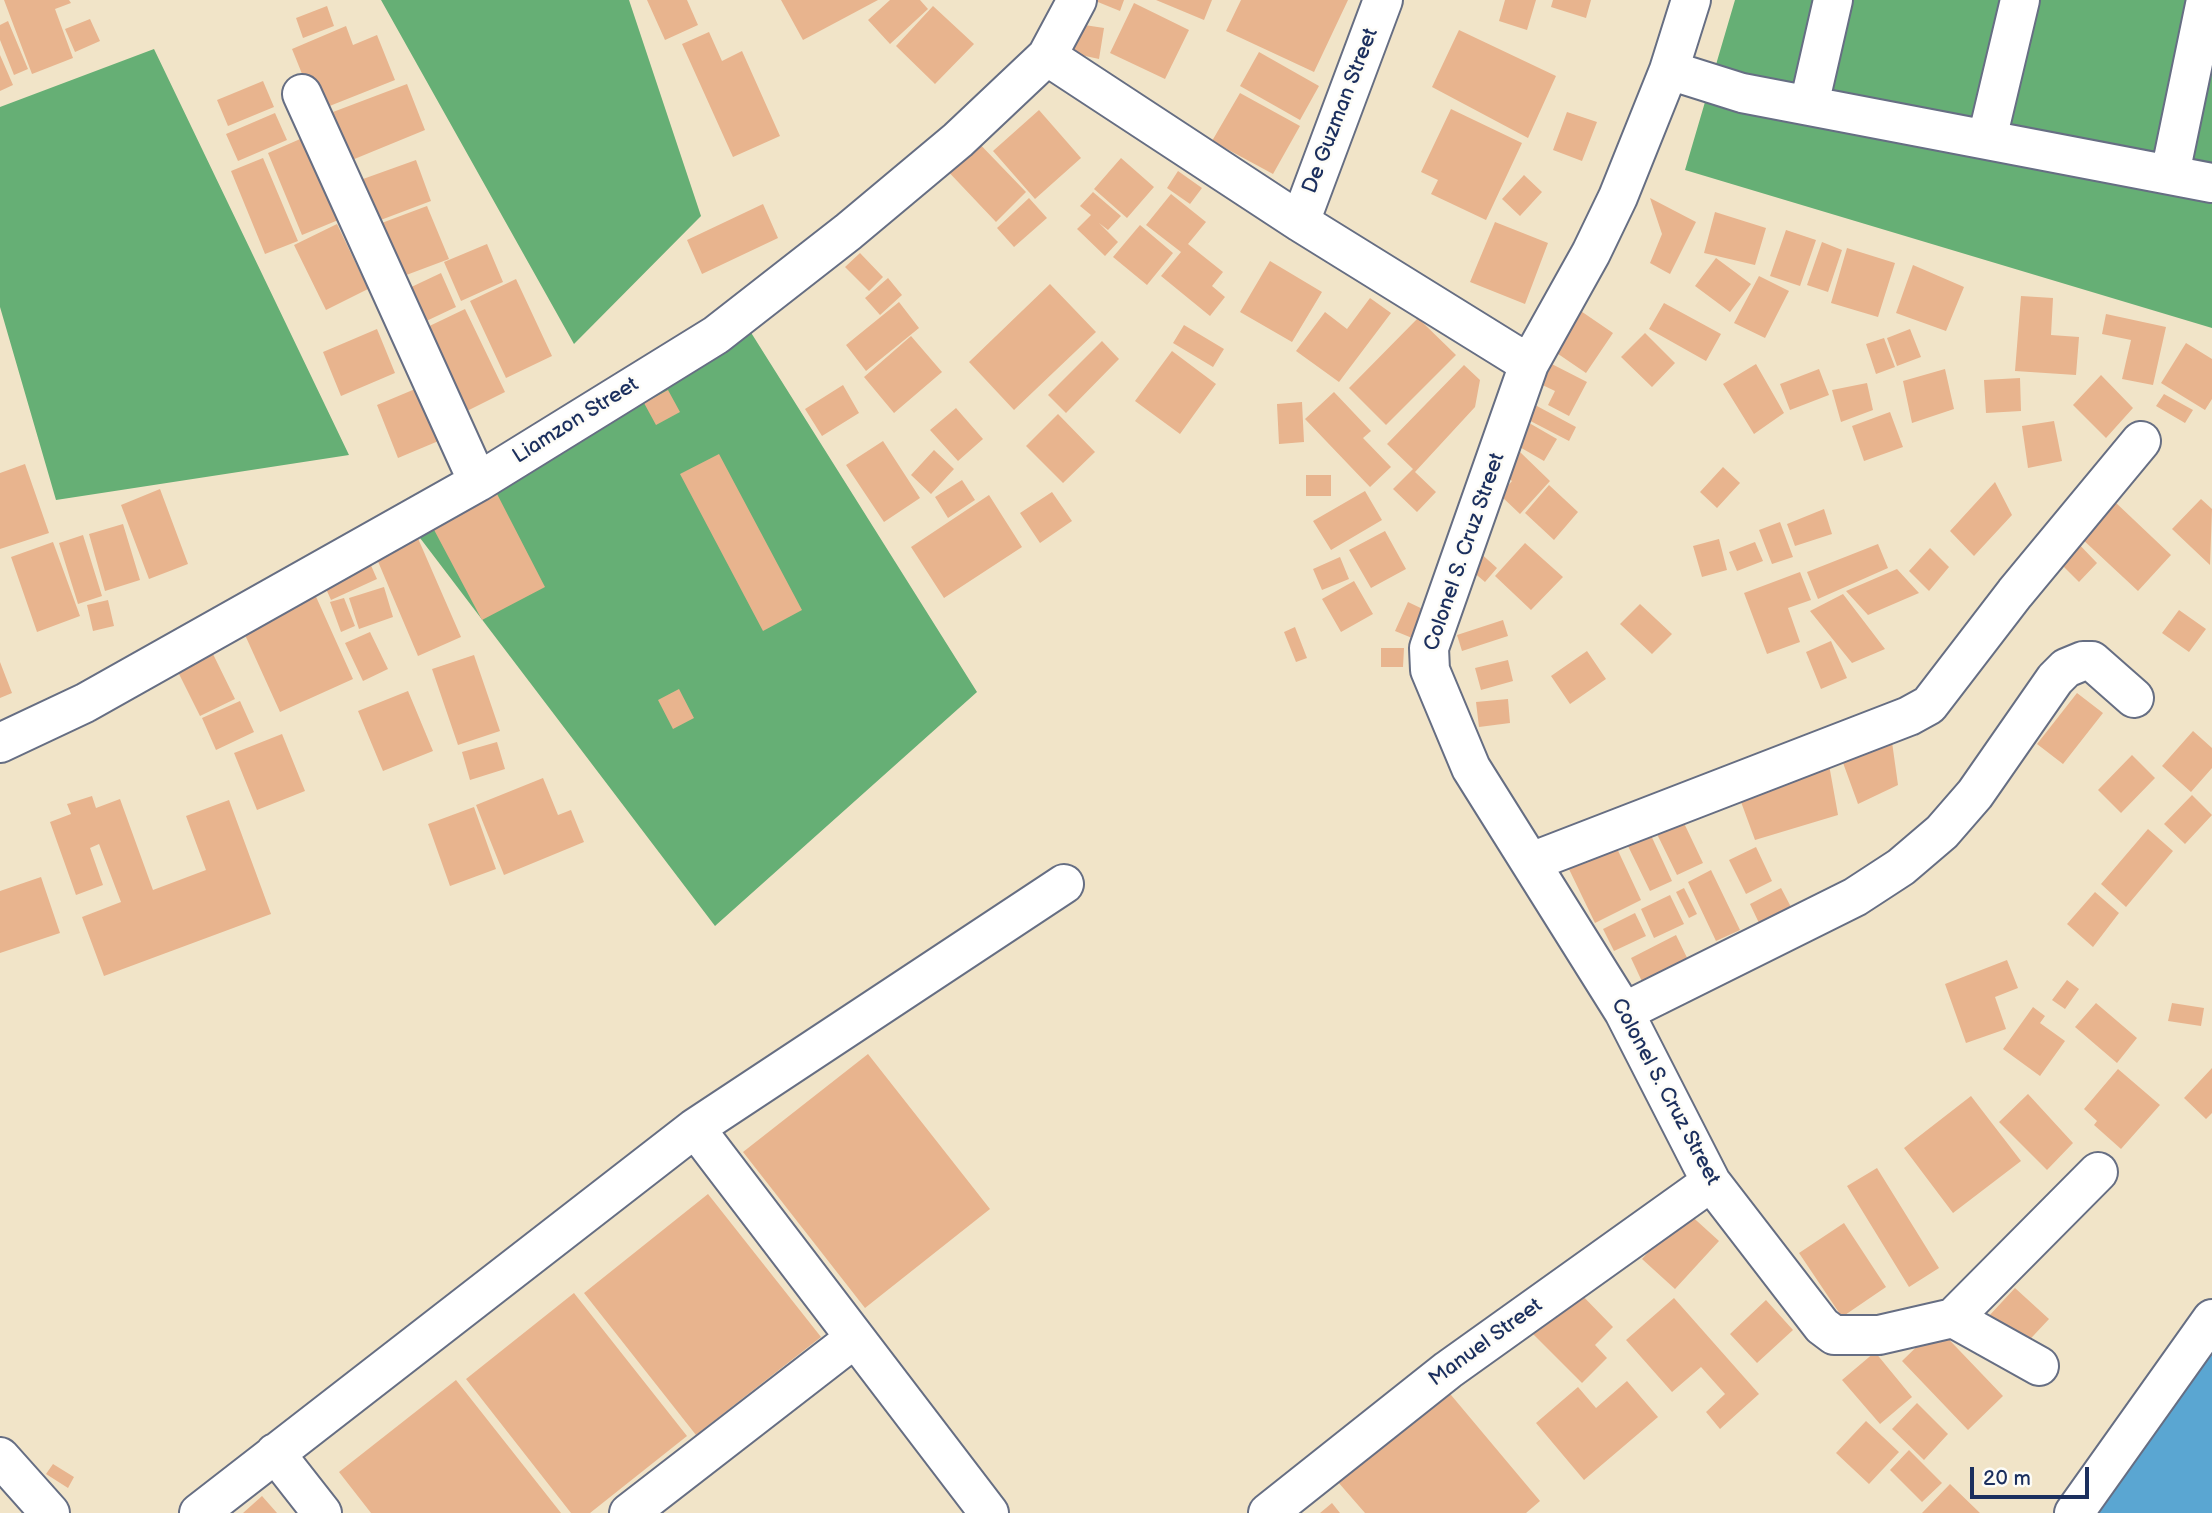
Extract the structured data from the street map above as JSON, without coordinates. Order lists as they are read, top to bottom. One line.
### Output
{"streets":{"street":["De Guzman Street","Liamzon Street","Colonel S. Cruz Street","Manuel Street"]},"crossings":[["Colonel S. Cruz Street","Manuel Street"]],"scale_bar":"20 m"}
